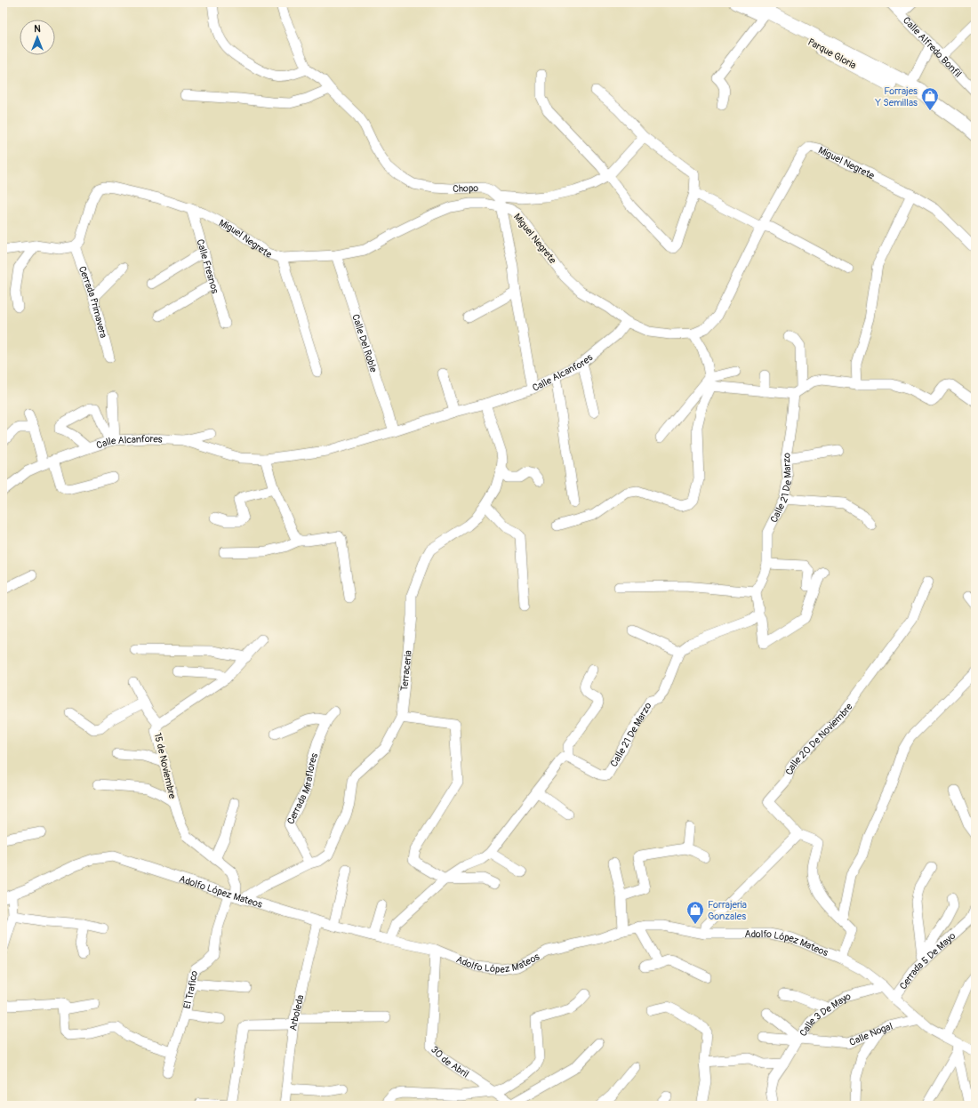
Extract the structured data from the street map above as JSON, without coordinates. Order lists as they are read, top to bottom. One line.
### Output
{"streets":{"main road":["Parque Gloria"],"street":["Calle Alfredo Bonfil","Miguel Negrete","Chopo","Calle Fresnos","Cerrada Primavera","Calle Del Roble","Calle Alcanfores","Calle 21 De Marzo","Terraceria","Calle 20 De Noviembre","15 de Noviembre","Cerrada Miraflores","Adolfo López Mateos","Cerrada 5 De Mayo","El Trafico","Arboleda","Calle 3 De Mayo","Calle Nogal","30 de Abril"]},"crossings":[["Miguel Negrete","Calle Fresnos"],["Miguel Negrete","Cerrada Primavera"],["Miguel Negrete","Calle Del Roble"],["Miguel Negrete","Calle Alcanfores"],["Calle Del Roble","Calle Alcanfores"],["Calle Alcanfores","Terraceria"],["Terraceria","15 de Noviembre"],["Terraceria","Cerrada Miraflores"],["Terraceria","Adolfo López Mateos"],["Terraceria","El Trafico"],["Calle 20 De Noviembre","Adolfo López Mateos"],["15 de Noviembre","Adolfo López Mateos"],["15 de Noviembre","El Trafico"],["Adolfo López Mateos","Cerrada 5 De Mayo"],["Adolfo López Mateos","El Trafico"],["Adolfo López Mateos","Arboleda"],["Adolfo López Mateos","Calle 3 De Mayo"],["Adolfo López Mateos","Calle Nogal"],["Adolfo López Mateos","30 de Abril"],["Calle 3 De Mayo","Calle Nogal"]],"places":{"shop":["Forrajes Y Semillas","Forrajeria Gonzales"]},"north":"top"}
